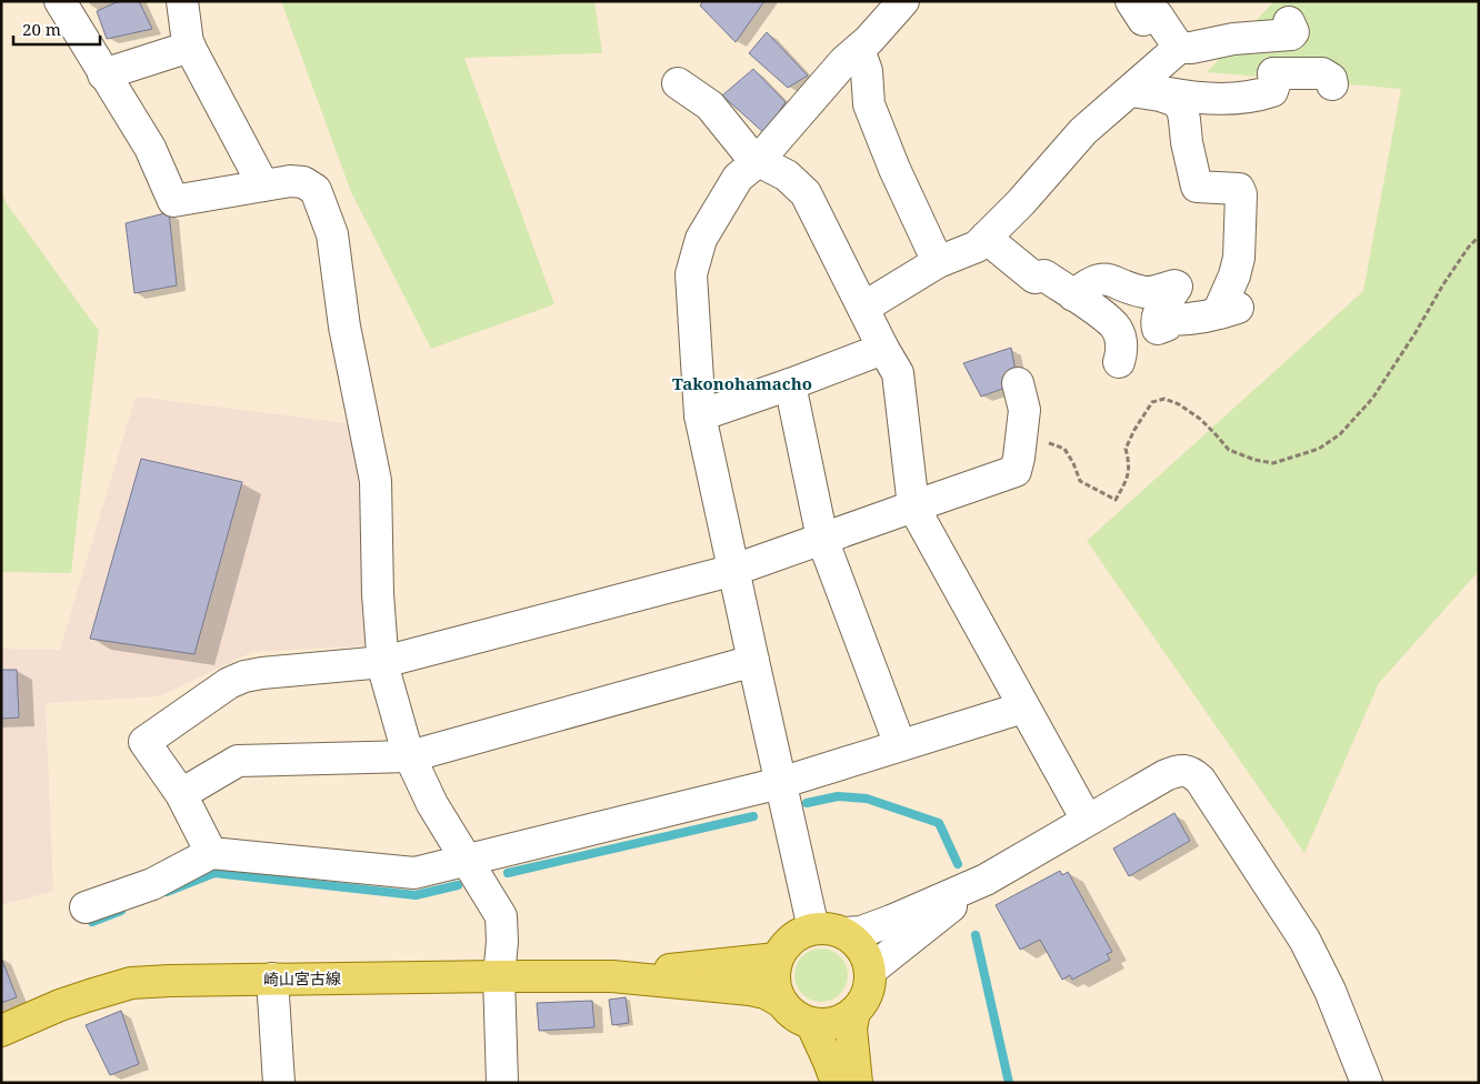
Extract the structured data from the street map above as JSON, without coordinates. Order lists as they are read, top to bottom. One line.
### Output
{"streets":{"main road":["崎山宮古線"]},"districts":["Takonohamacho"],"scale_bar":"20 m"}
